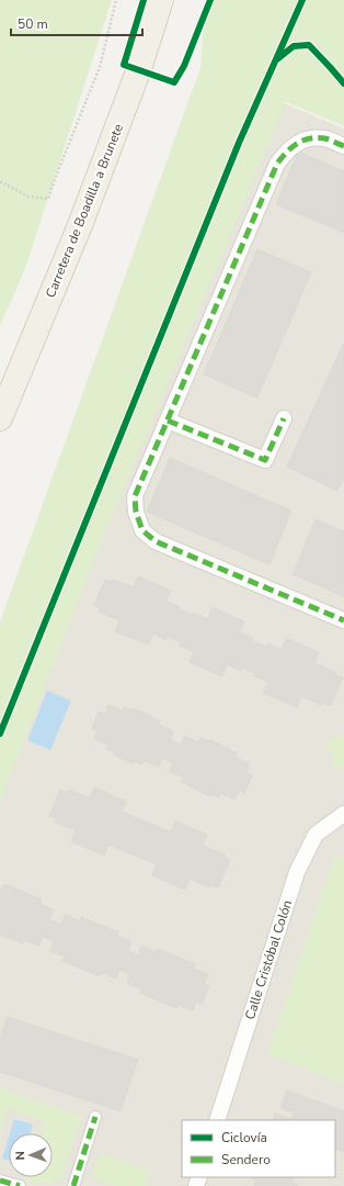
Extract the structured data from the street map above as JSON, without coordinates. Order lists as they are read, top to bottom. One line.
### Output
{"streets":{"main road":["Carretera de Boadilla a Brunete"],"street":["Calle Cristóbal Colón"]},"legend":["Ciclovía","Sendero"],"scale_bar":"50 m","north":"left"}
